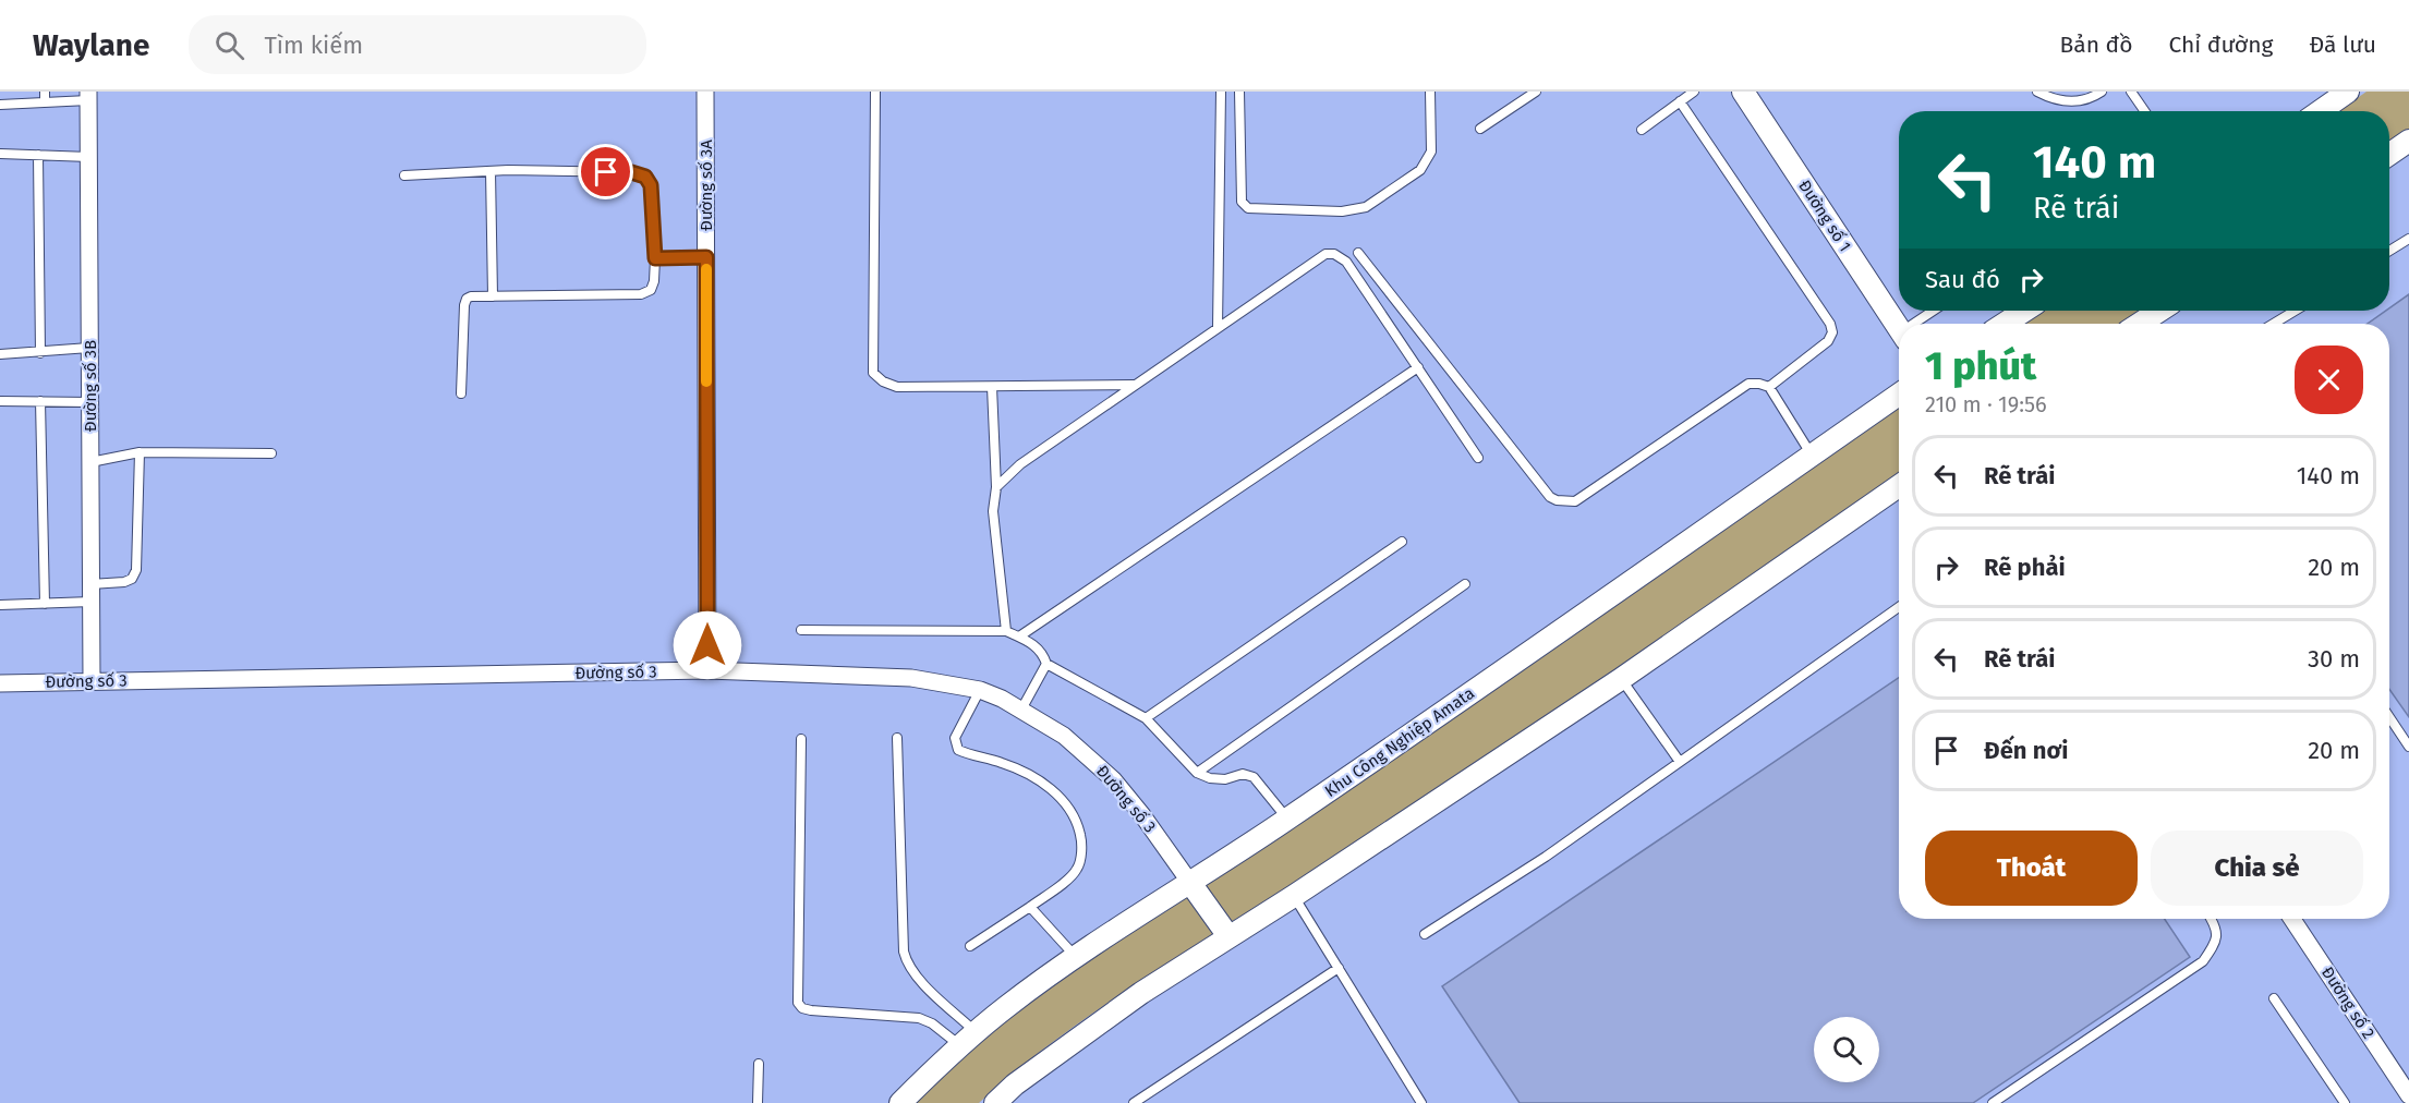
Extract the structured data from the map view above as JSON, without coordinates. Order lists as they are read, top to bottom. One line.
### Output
{"streets":{"street":["Đường số 3A","Đường số 1","Đường số 3B","Đường số 3","Khu Công Nghiệp Amata","Đường số 2"]},"crossings":[["Đường số 3A","Đường số 3"],["Đường số 3B","Đường số 3"],["Đường số 3","Khu Công Nghiệp Amata"]],"page":{"header":"Waylane","search":"Tìm kiếm","nav":["Bản đồ","Chỉ đường","Đã lưu"],"turn":["140 m","Rẽ trái"],"then":"Sau đó","heading":["1 phút","210 m · 19:56"],"list":[{"name":"Rẽ trái","value":"140 m"},{"name":"Rẽ phải","value":"20 m"},{"name":"Rẽ trái","value":"30 m"},{"name":"Đến nơi","value":"20 m"}],"buttons":["Thoát","Chia sẻ"]}}
